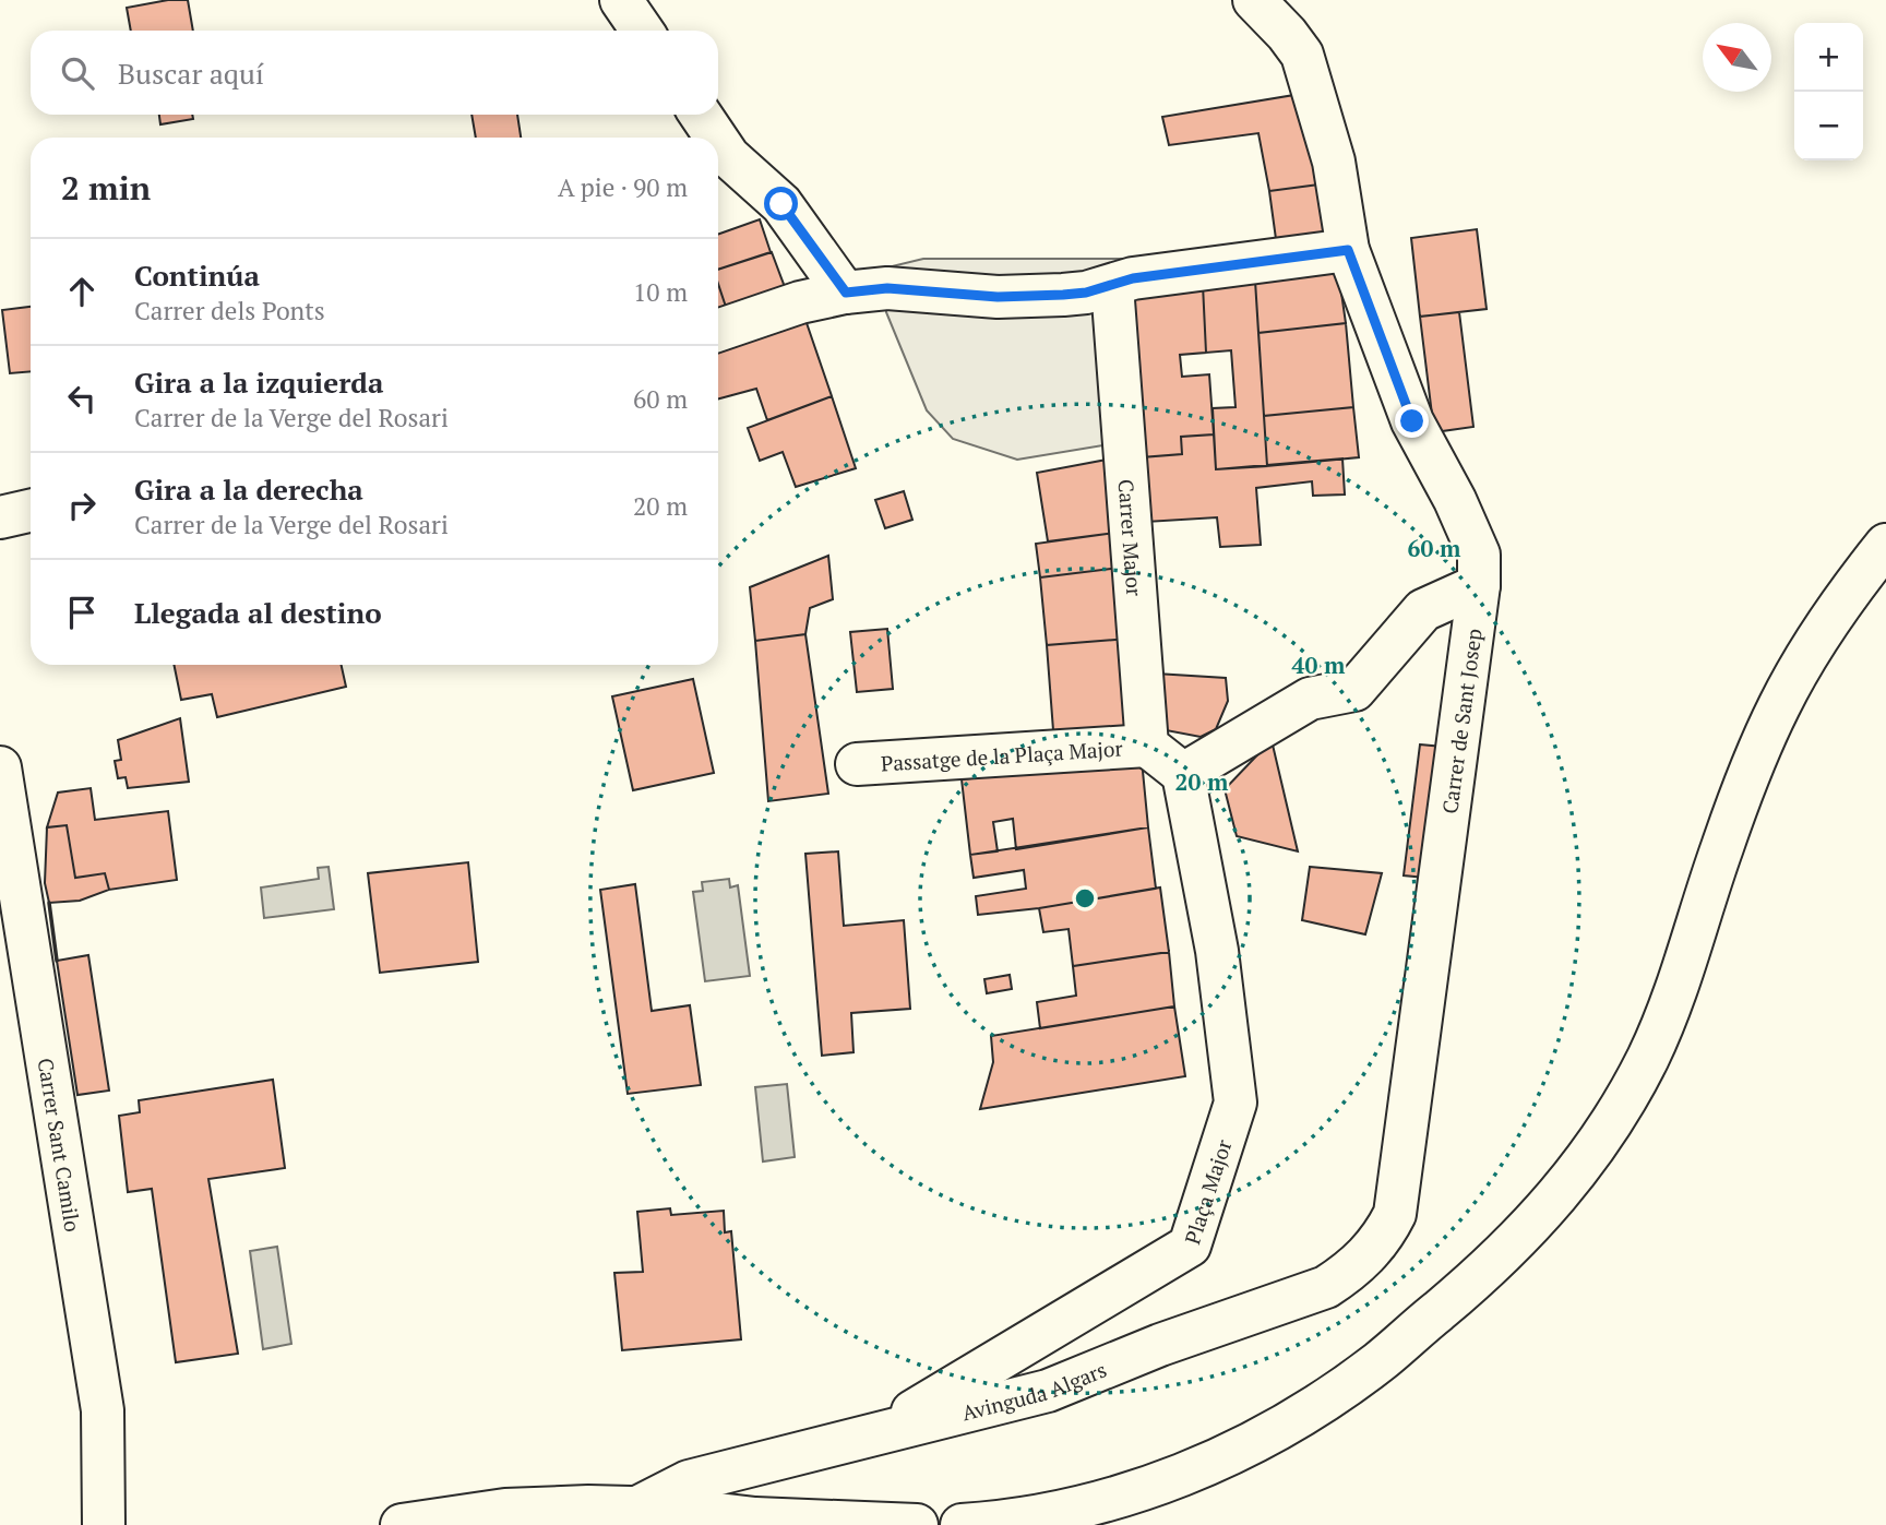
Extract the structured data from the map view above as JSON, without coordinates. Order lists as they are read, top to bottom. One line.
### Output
{"streets":{"street":["Carrer Major","Carrer de Sant Josep","Passatge de la Plaça Major","Carrer Sant Camilo","Plaça Major","Avinguda Algars"]},"crossings":[["Carrer Major","Passatge de la Plaça Major"],["Carrer de Sant Josep","Plaça Major"],["Carrer de Sant Josep","Avinguda Algars"],["Plaça Major","Avinguda Algars"]],"north":"top left","page":{"map_buttons":["+","−"],"search":"Buscar aquí","heading":["2 min","A pie · 90 m"],"list":[["Continúa","Carrer dels Ponts","10 m"],["Gira a la izquierda","Carrer de la Verge del Rosari","60 m"],["Gira a la derecha","Carrer de la Verge del Rosari","20 m"],"Llegada al destino"]},"rings":["60 m","40 m","20 m"]}
